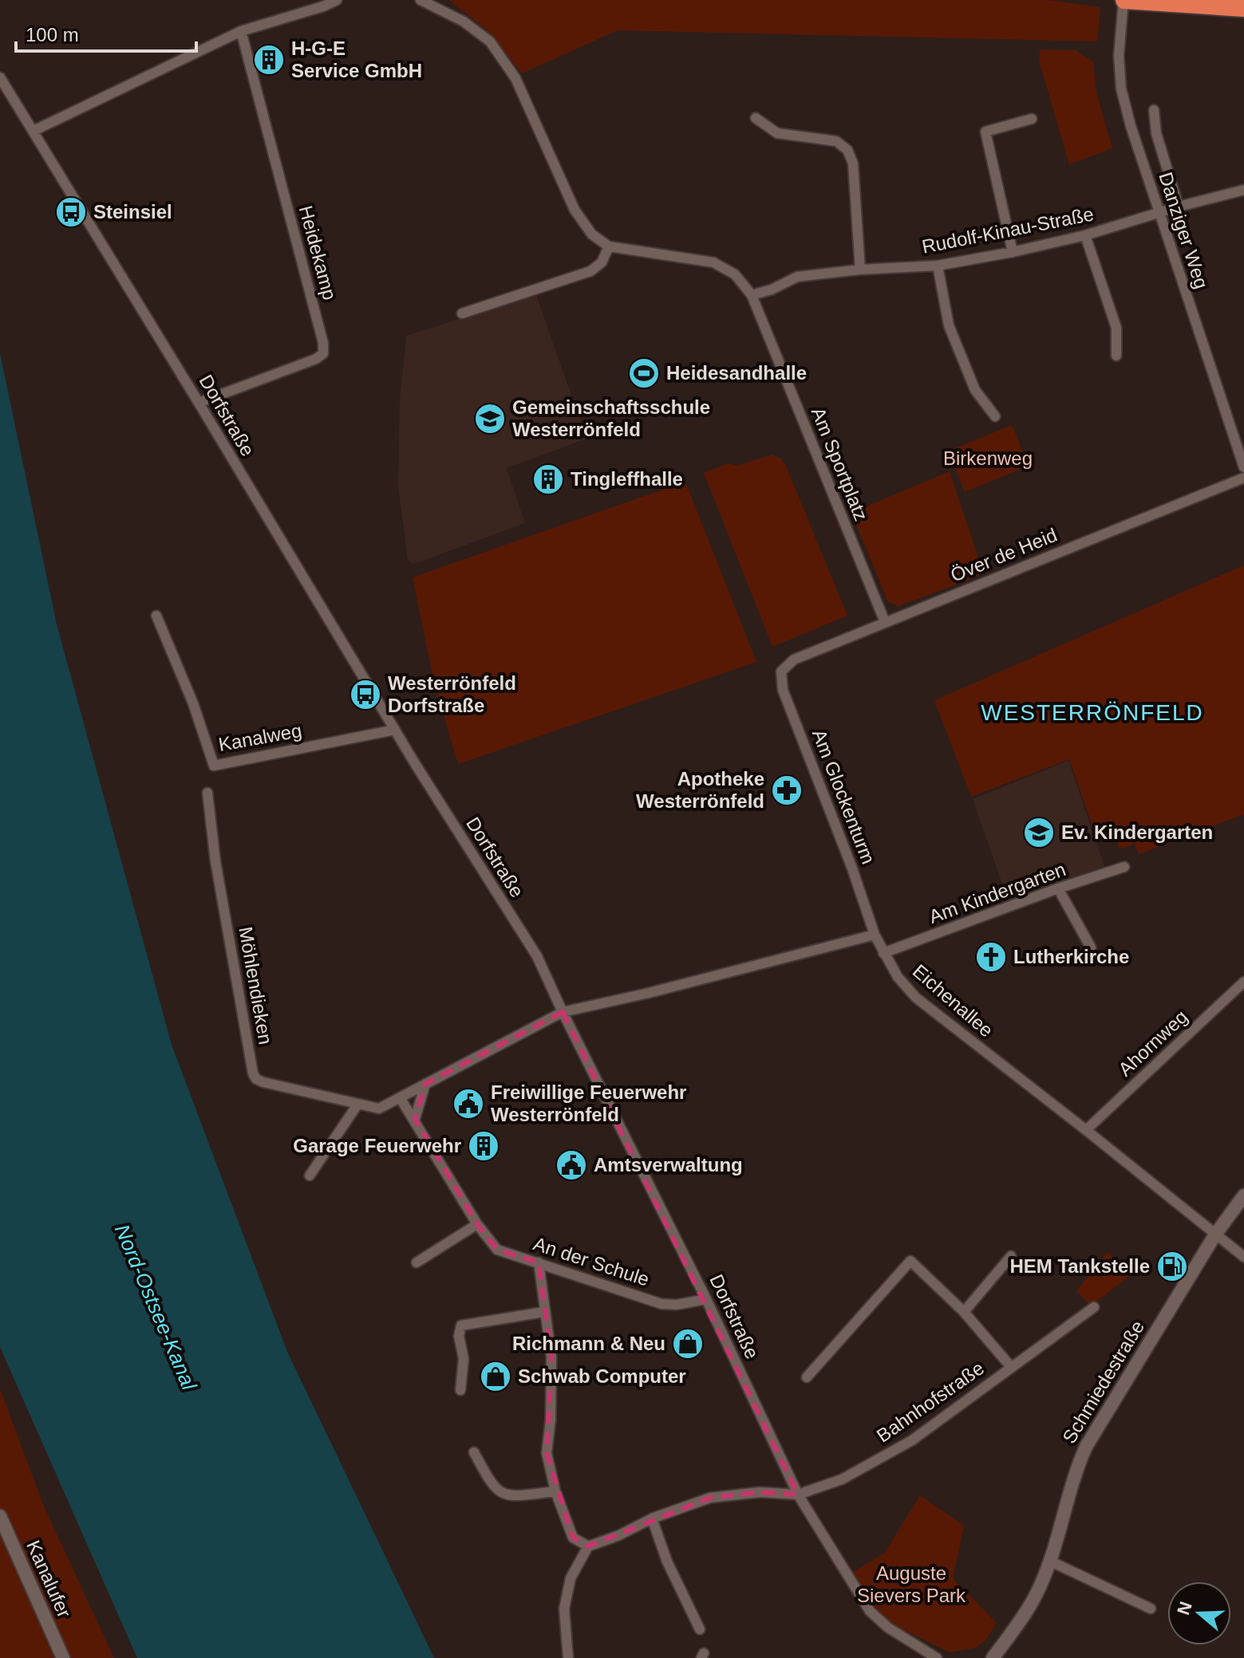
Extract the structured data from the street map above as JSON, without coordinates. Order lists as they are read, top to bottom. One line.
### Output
{"streets":{"street":["Rudolf-Kinau-Straße","Danziger Weg","Heidekamp","Dorfstraße","Am Sportplatz","Över de Heid","Kanalweg","Am Glockenturm","Am Kindergarten","Möhlendieken","Eichenallee","Ahornweg","An der Schule","Schmiedestraße","Bahnhofstraße","Kanalufer"]},"crossings":[["Rudolf-Kinau-Straße","Danziger Weg"],["Rudolf-Kinau-Straße","Am Sportplatz"],["Heidekamp","Dorfstraße"],["Dorfstraße","Kanalweg"],["Dorfstraße","Möhlendieken"],["Dorfstraße","An der Schule"],["Dorfstraße","Bahnhofstraße"],["Am Sportplatz","Över de Heid"],["Över de Heid","Am Glockenturm"],["Am Glockenturm","Eichenallee"],["Am Kindergarten","Eichenallee"],["Möhlendieken","An der Schule"],["Eichenallee","Ahornweg"],["Eichenallee","Schmiedestraße"]],"districts":["WESTERRÖNFELD"],"water":["Nord-Ostsee-Kanal"],"parks":["Birkenweg","Auguste Sievers Park"],"places":{"building":["H-G-E Service GmbH","Tingleffhalle","Garage Feuerwehr"],"bus stop":["Steinsiel","Westerrönfeld Dorfstraße"],"sports":["Heidesandhalle"],"school or university":["Gemeinschaftsschule Westerrönfeld","Ev. Kindergarten"],"pharmacy":["Apotheke Westerrönfeld"],"church":["Lutherkirche"],"public building":["Freiwillige Feuerwehr Westerrönfeld","Amtsverwaltung"],"fuel station":["HEM Tankstelle"],"shop":["Richmann & Neu","Schwab Computer"]},"scale_bar":"100 m","north":"left"}
